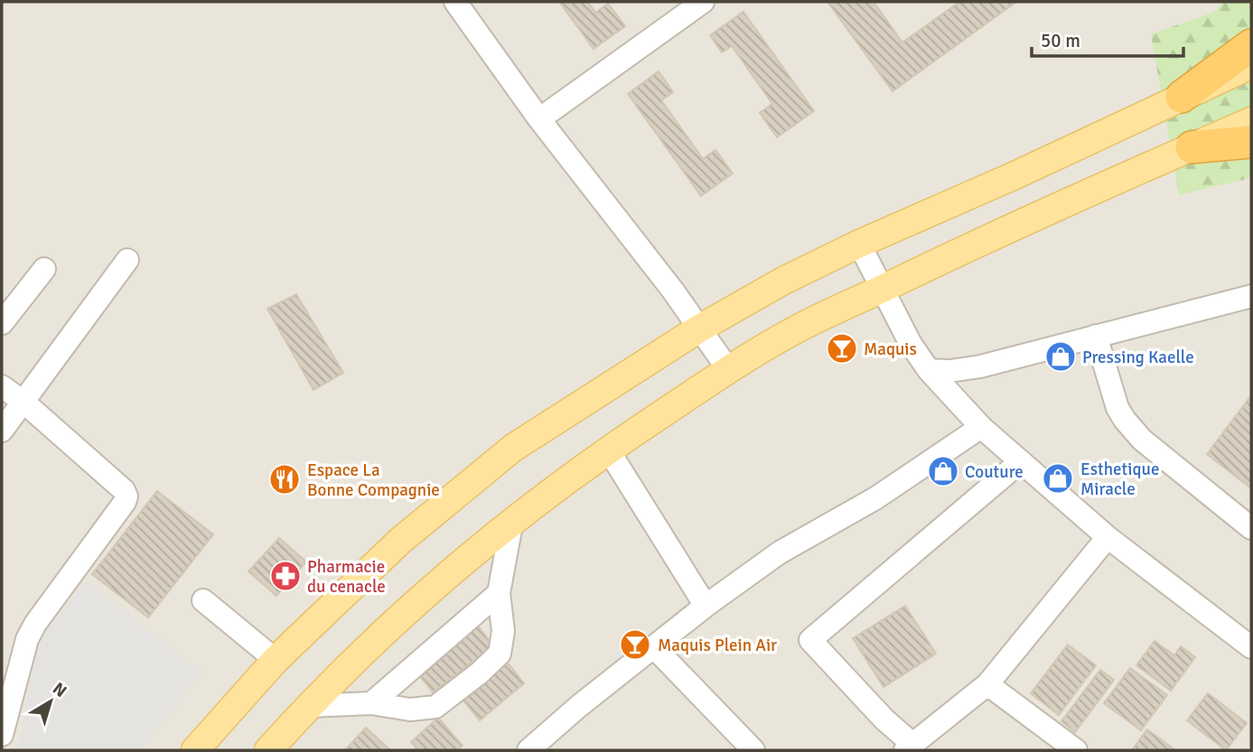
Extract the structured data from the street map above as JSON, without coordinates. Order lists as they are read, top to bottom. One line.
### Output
{"places":{"bar":["Maquis","Maquis Plein Air"],"shop":["Pressing Kaelle","Couture","Esthetique Miracle"],"restaurant":["Espace La Bonne Compagnie"],"pharmacy":["Pharmacie du cenacle"]},"scale_bar":"50 m","north":"top right"}
